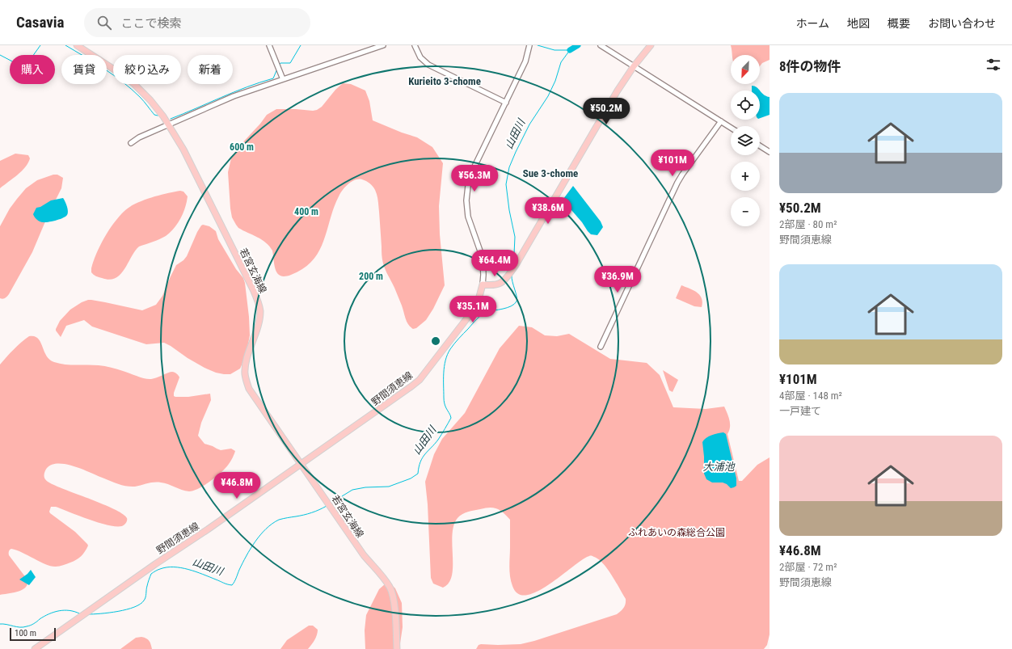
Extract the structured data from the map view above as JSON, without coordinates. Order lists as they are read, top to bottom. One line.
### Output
{"streets":{"main road":["若宮玄海線","野間須恵線"]},"crossings":[["若宮玄海線","野間須恵線"]],"districts":["Kurieito 3-chome","Sue 3-chome"],"water":["山田川","大浦池"],"parks":["ふれあいの森総合公園"],"scale_bar":"100 m","north":"bottom left","page":{"header":"Casavia","search":"ここで検索","nav":["ホーム","地図","概要","お問い合わせ"],"heading":"8件の物件","map_buttons":["+","−"],"chip":["購入","賃貸","絞り込み","新着"],"list":[{"name":"¥50.2M","note":"2部屋 · 80 m² · 野間須恵線"},{"name":"¥101M","note":"4部屋 · 148 m² · 一戸建て"},{"name":"¥46.8M","note":"2部屋 · 72 m² · 野間須恵線"}],"price":["¥50.2M","¥101M","¥56.3M","¥38.6M","¥64.4M","¥36.9M","¥35.1M","¥46.8M"],"scale":"100 m"},"rings":["600 m","400 m","200 m"]}
